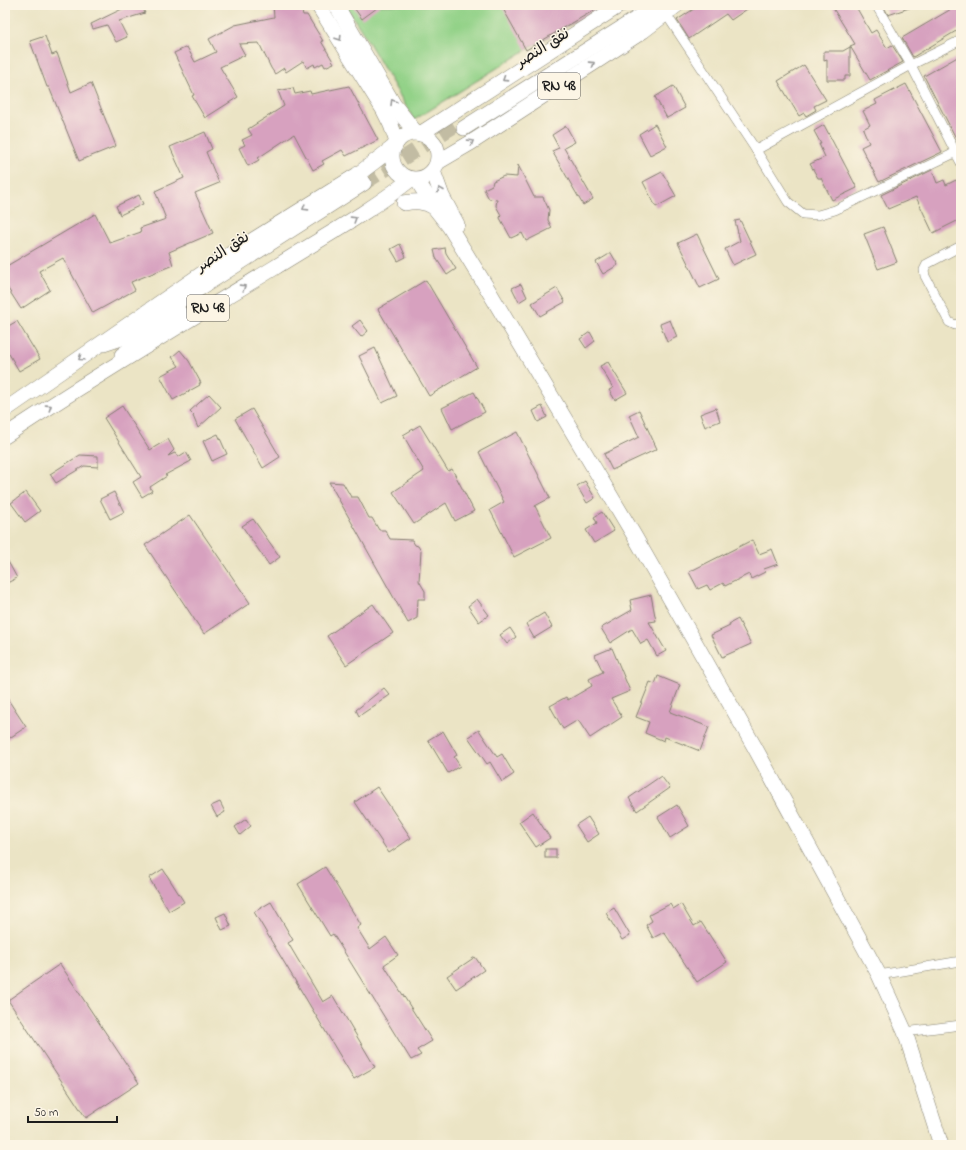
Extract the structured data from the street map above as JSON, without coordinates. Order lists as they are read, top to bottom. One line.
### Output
{"streets":{"main road":["نفق النصر","RN 48"]},"crossings":[["نفق النصر","RN 48"]],"scale_bar":"50 m"}
